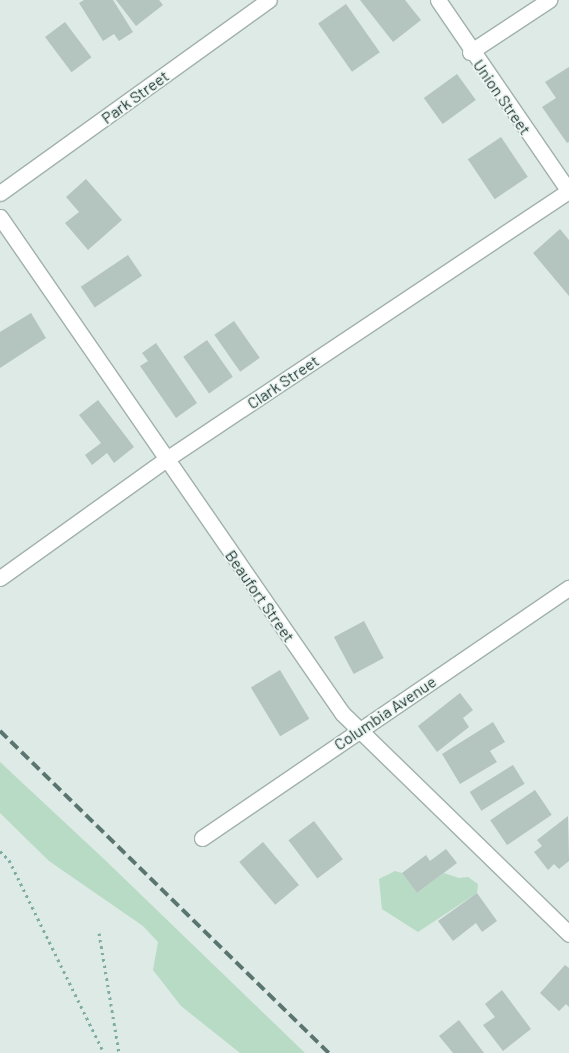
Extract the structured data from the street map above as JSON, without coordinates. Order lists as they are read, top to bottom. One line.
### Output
{"streets":{"street":["Park Street","Union Street","Clark Street","Beaufort Street","Columbia Avenue"]},"crossings":[["Union Street","Clark Street"],["Clark Street","Beaufort Street"],["Beaufort Street","Columbia Avenue"]]}
